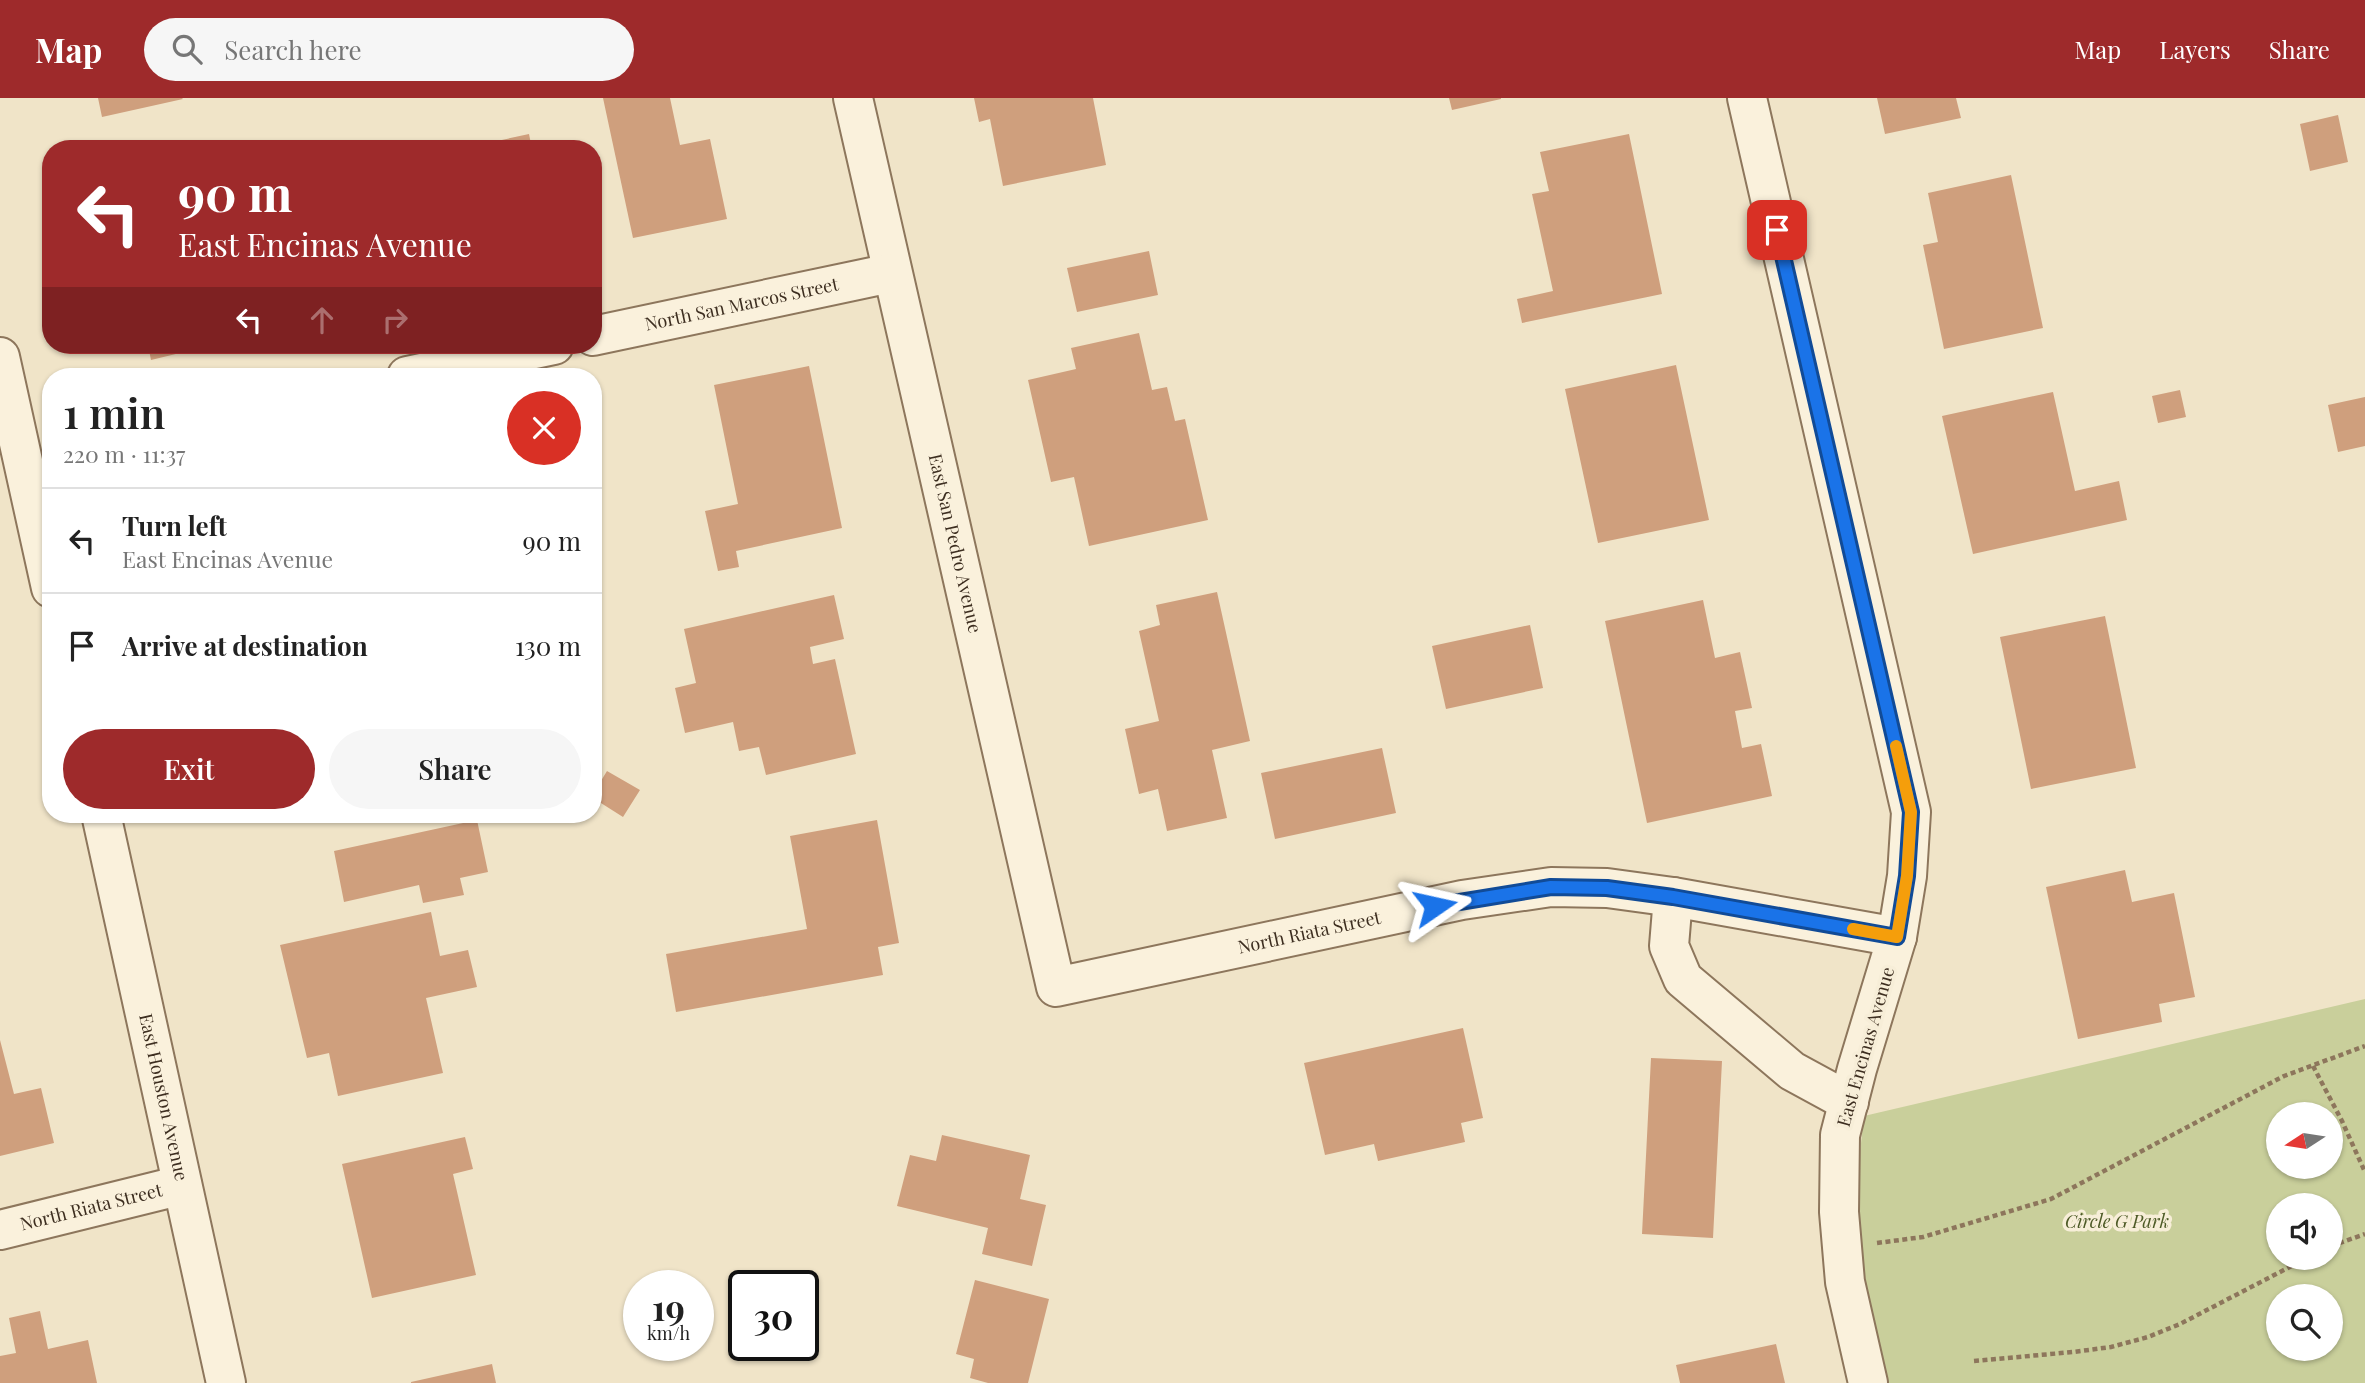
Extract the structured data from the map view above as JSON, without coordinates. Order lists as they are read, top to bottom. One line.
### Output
{"streets":{"street":["North San Marcos Street","East San Pedro Avenue","North Riata Street","East Encinas Avenue","East Houston Avenue"]},"crossings":[["North San Marcos Street","East San Pedro Avenue"],["East San Pedro Avenue","North Riata Street"],["North Riata Street","East Encinas Avenue"],["North Riata Street","East Houston Avenue"]],"parks":["Circle G Park"],"north":"left","page":{"header":"Map","search":"Search here","nav":["Map","Layers","Share"],"turn":["90 m","East Encinas Avenue"],"heading":["1 min","220 m · 11:37"],"list":[{"name":"Turn left","note":"East Encinas Avenue","value":"90 m"},{"name":"Arrive at destination","value":"130 m"}],"buttons":["Exit","Share"],"speed":"19 km/h","limit":"30"}}
